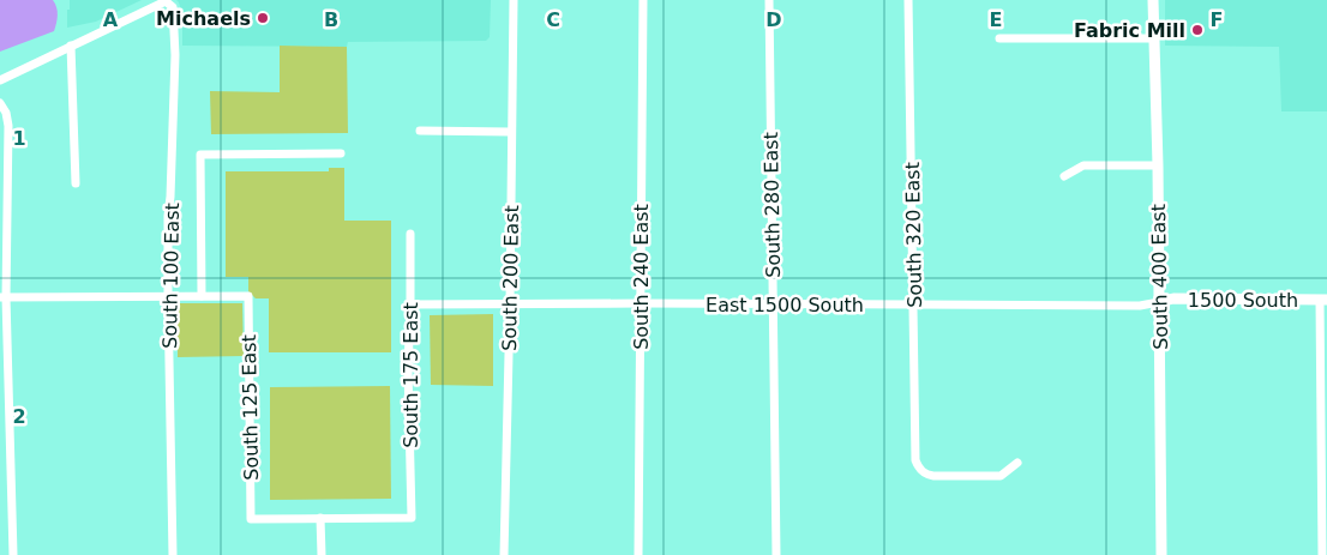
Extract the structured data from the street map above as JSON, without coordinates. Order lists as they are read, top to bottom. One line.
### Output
{"streets":{"street":["South 280 East","South 320 East","South 100 East","South 240 East","South 400 East","South 200 East","1500 South","East 1500 South","South 175 East","South 125 East"]},"crossings":[["South 280 East","East 1500 South"],["South 320 East","East 1500 South"],["South 240 East","East 1500 South"],["South 400 East","1500 South"],["South 400 East","East 1500 South"],["South 200 East","East 1500 South"],["1500 South","East 1500 South"],["East 1500 South","South 175 East"],["South 175 East","South 125 East"]],"places":["Michaels","Fabric Mill"],"grid":{"columns":["A","B","C","D","E","F"],"rows":["1","2"]}}
